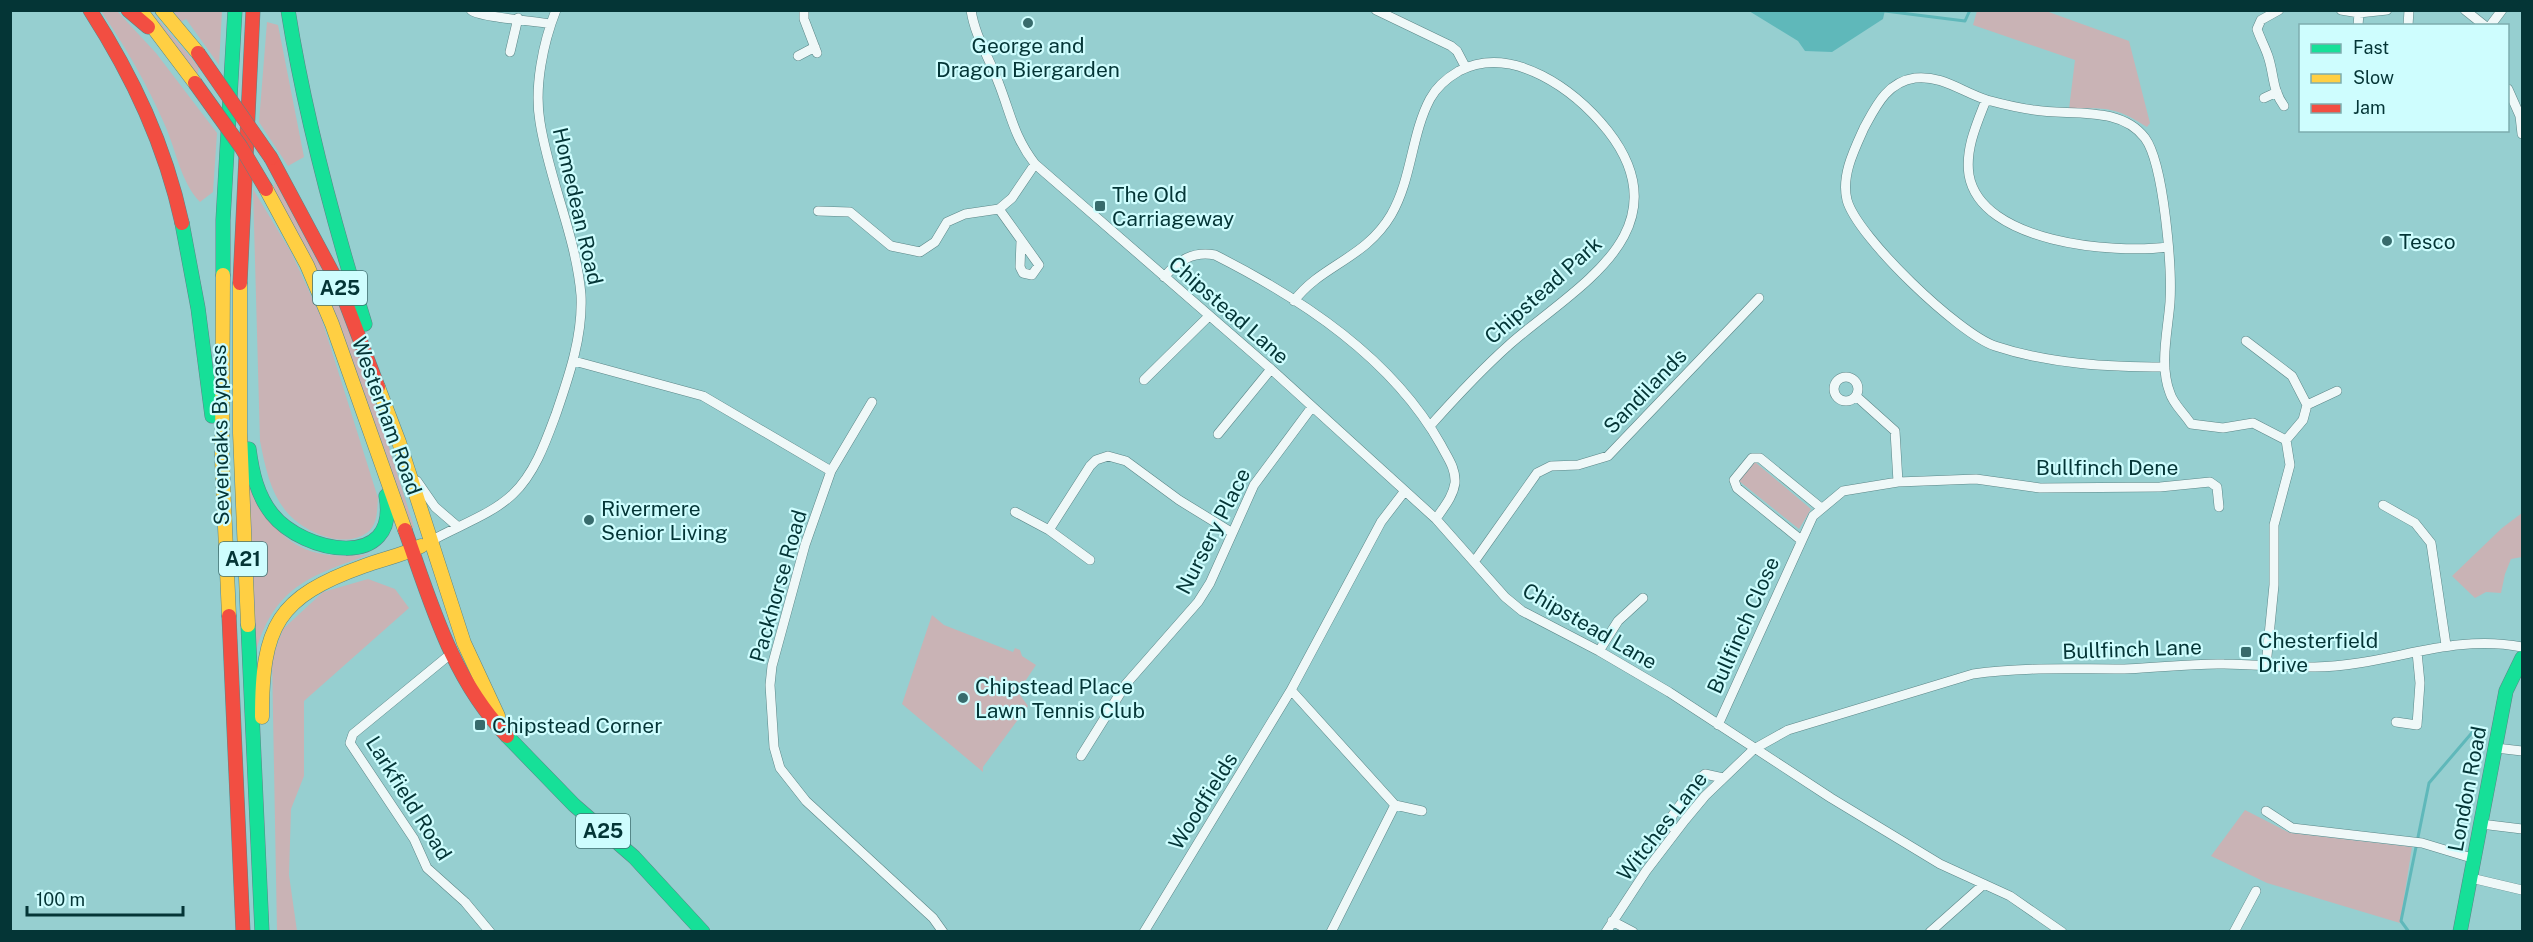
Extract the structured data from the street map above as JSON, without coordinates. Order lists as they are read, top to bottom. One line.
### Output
{"streets":{"main road":["A25","Westerham Road","Sevenoaks Bypass","A21","London Road"],"street":["Homedean Road","Chipstead Park","Chipstead Lane","Sandilands","Bullfinch Dene","Nursery Place","Packhorse Road","Bullfinch Close","Bullfinch Lane","Larkfield Road","Woodfields","Witches Lane"]},"crossings":[["Chipstead Lane","Sandilands"],["Chipstead Lane","Nursery Place"],["Chipstead Lane","Bullfinch Close"],["Chipstead Lane","Bullfinch Lane"],["Chipstead Lane","Woodfields"],["Chipstead Lane","Witches Lane"],["Westerham Road","Larkfield Road"],["Bullfinch Dene","Bullfinch Close"],["Bullfinch Lane","Witches Lane"]],"places":{"other":["George and Dragon Biergarden","Tesco","Rivermere Senior Living","Chipstead Place Lawn Tennis Club"],"transit":["The Old Carriageway","Chesterfield Drive","Chipstead Corner"]},"legend":["Fast","Slow","Jam"],"scale_bar":"100 m"}
